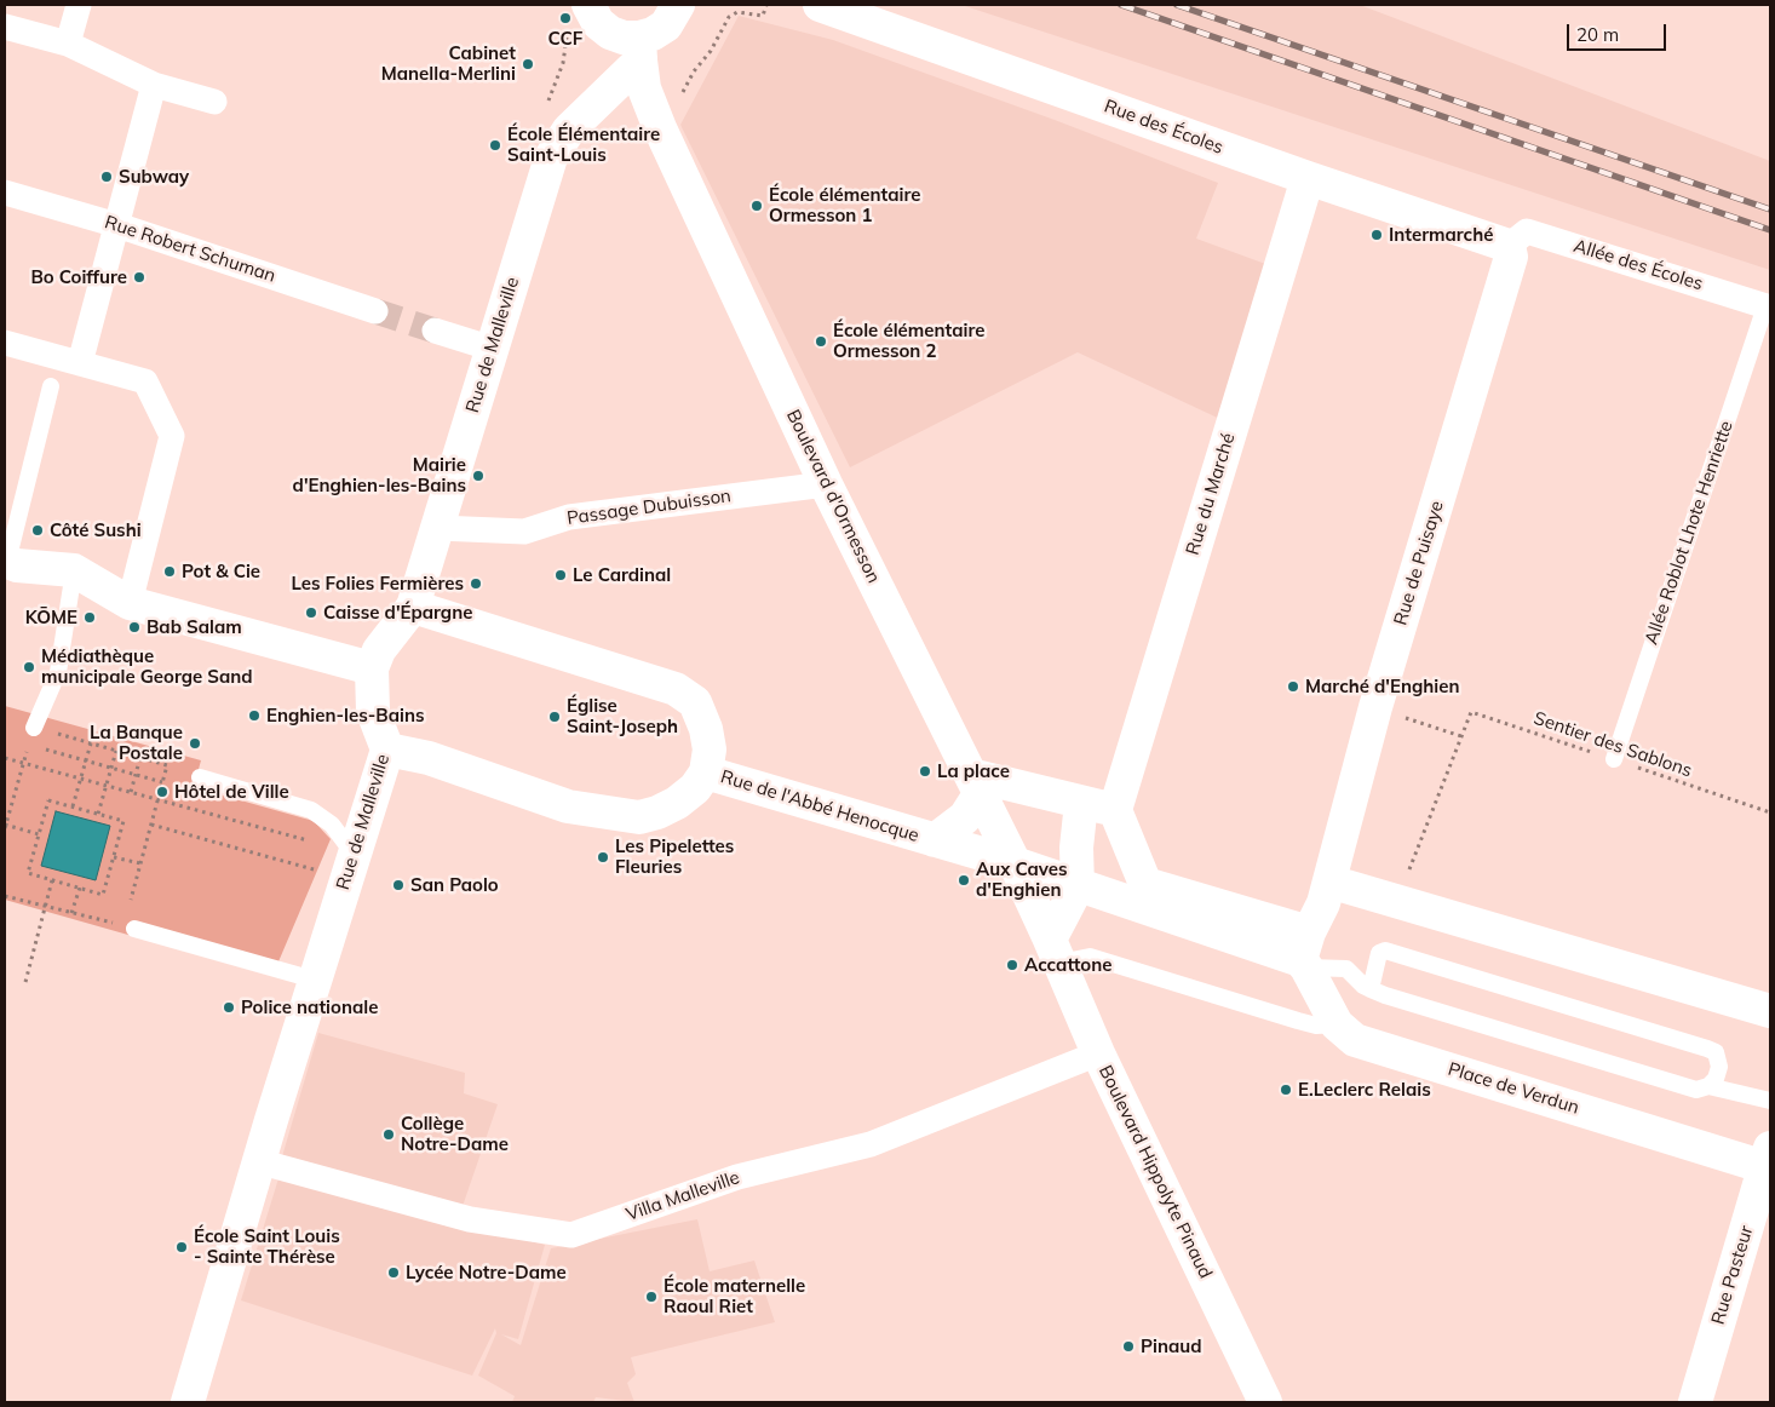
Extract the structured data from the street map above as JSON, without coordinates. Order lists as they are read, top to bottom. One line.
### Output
{"streets":{"street":["Rue des Écoles","Rue Robert Schuman","Allée des Écoles","Rue de Malleville","Rue du Marché","Boulevard d'Ormesson","Passage Dubuisson","Rue de Puisaye","Rue de l'Abbé Henocque","Place de Verdun","Boulevard Hippolyte Pinaud","Villa Malleville","Rue Pasteur"],"lane":["Allée Roblot Lhote Henriette"],"path":["Sentier des Sablons"]},"crossings":[["Rue des Écoles","Allée des Écoles"],["Rue des Écoles","Rue du Marché"],["Rue des Écoles","Rue de Puisaye"],["Allée des Écoles","Allée Roblot Lhote Henriette"],["Allée des Écoles","Rue de Puisaye"],["Rue de Malleville","Boulevard d'Ormesson"],["Rue de Malleville","Passage Dubuisson"],["Rue de Malleville","Villa Malleville"],["Boulevard d'Ormesson","Passage Dubuisson"],["Boulevard d'Ormesson","Rue de l'Abbé Henocque"],["Boulevard d'Ormesson","Boulevard Hippolyte Pinaud"],["Allée Roblot Lhote Henriette","Sentier des Sablons"],["Rue de l'Abbé Henocque","Boulevard Hippolyte Pinaud"],["Place de Verdun","Rue Pasteur"],["Boulevard Hippolyte Pinaud","Villa Malleville"]],"places":["CCF","Cabinet Manella-Merlini","École Élémentaire Saint-Louis","Subway","École élémentaire Ormesson 1","Intermarché","Bo Coiffure","École élémentaire Ormesson 2","Mairie d'Enghien-les-Bains","Côté Sushi","Pot & Cie","Le Cardinal","Les Folies Fermières","Caisse d'Épargne","KŌME","Bab Salam","Médiathèque municipale George Sand","Marché d'Enghien","Enghien-les-Bains","Église Saint-Joseph","La Banque Postale","La place","Hôtel de Ville","Les Pipelettes Fleuries","Aux Caves d'Enghien","San Paolo","Accattone","Police nationale","E.Leclerc Relais","Collège Notre-Dame","École Saint Louis - Sainte Thérèse","Lycée Notre-Dame","École maternelle Raoul Riet","Pinaud"],"scale_bar":"20 m"}
